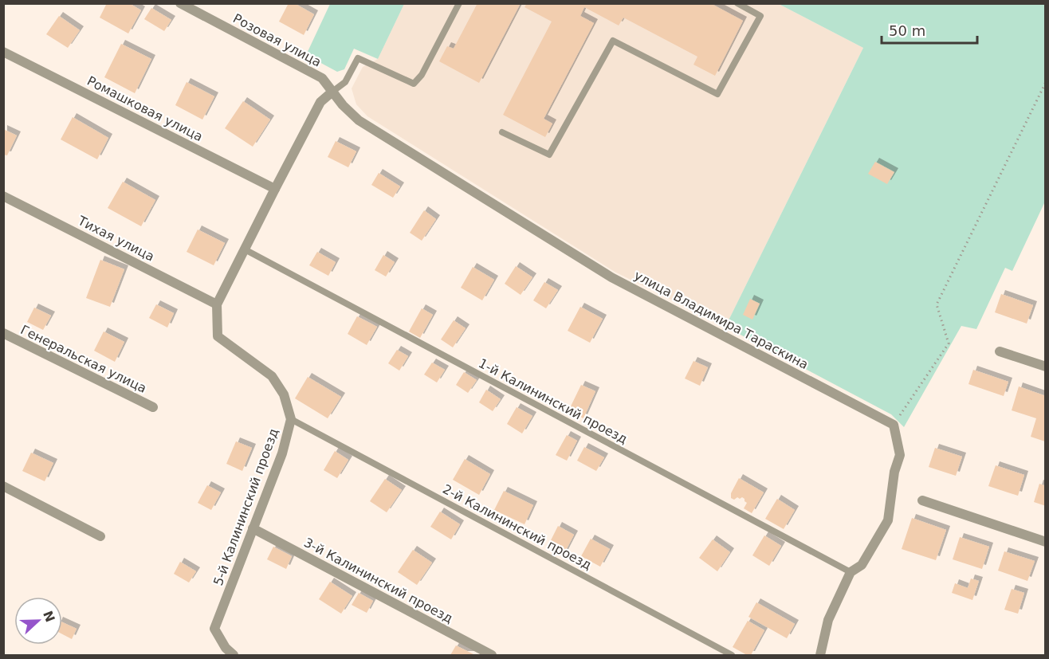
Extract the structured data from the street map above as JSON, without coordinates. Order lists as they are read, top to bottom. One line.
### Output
{"streets":{"street":["Розовая улица","Ромашковая улица","Тихая улица","улица Владимира Тараскина","Генеральская улица","5-й Калининский проезд","3-й Калининский проезд"],"lane":["1-й Калининский проезд","2-й Калининский проезд"]},"crossings":[["Розовая улица","улица Владимира Тараскина"],["Тихая улица","5-й Калининский проезд"],["5-й Калининский проезд","2-й Калининский проезд"],["5-й Калининский проезд","3-й Калининский проезд"]],"scale_bar":"50 m","north":"right"}
